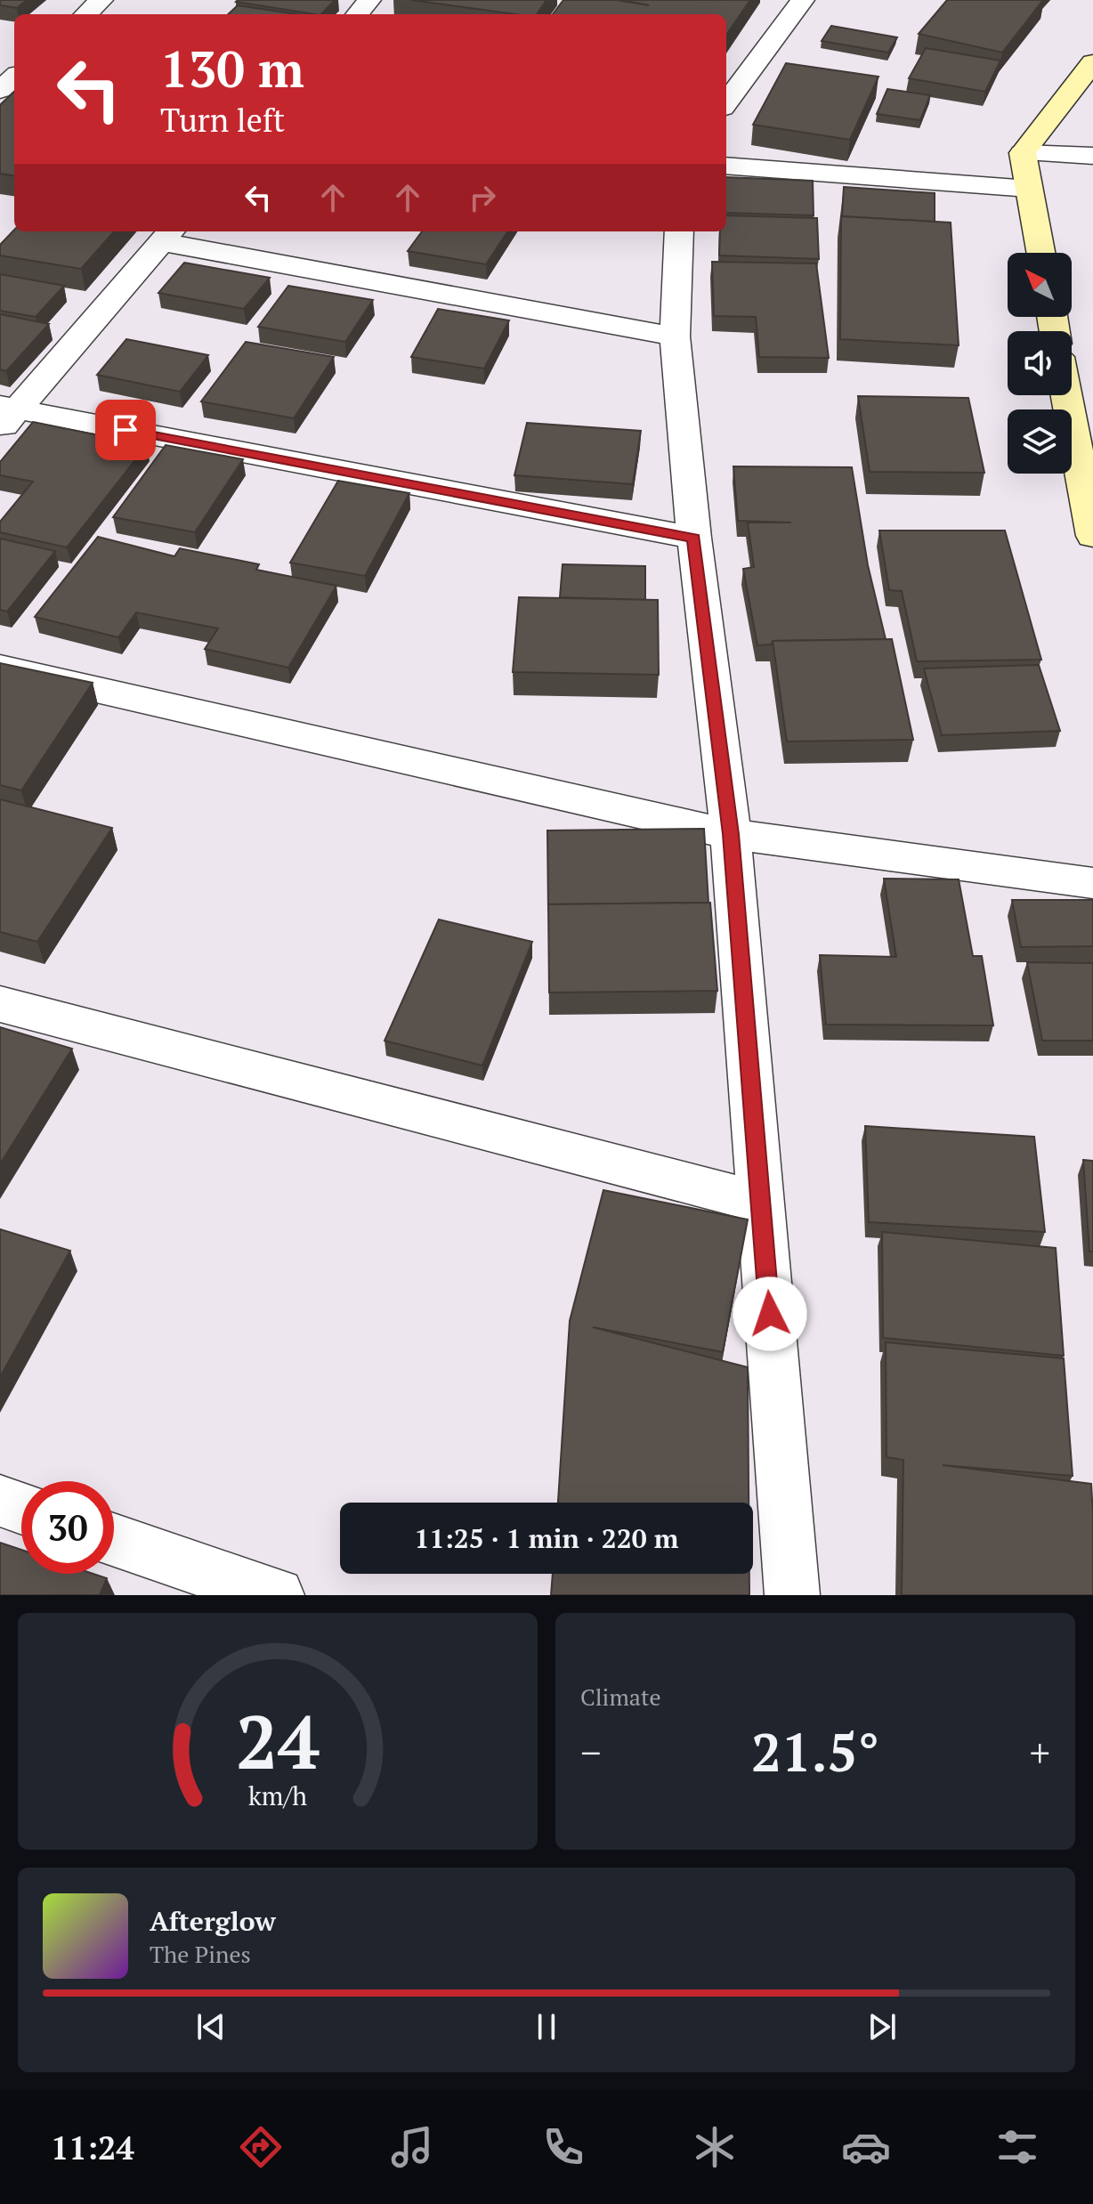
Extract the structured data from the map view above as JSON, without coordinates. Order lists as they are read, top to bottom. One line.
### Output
{"north":"top left","page":{"turn":["130 m","Turn left"],"limit":"30","trip":"11:25 · 1 min · 220 m","tile":"Climate","heat":["−","21.5°","+"],"song":["Afterglow","The Pines"],"tabs":"11:24","gauge":["24","km/h"]}}
